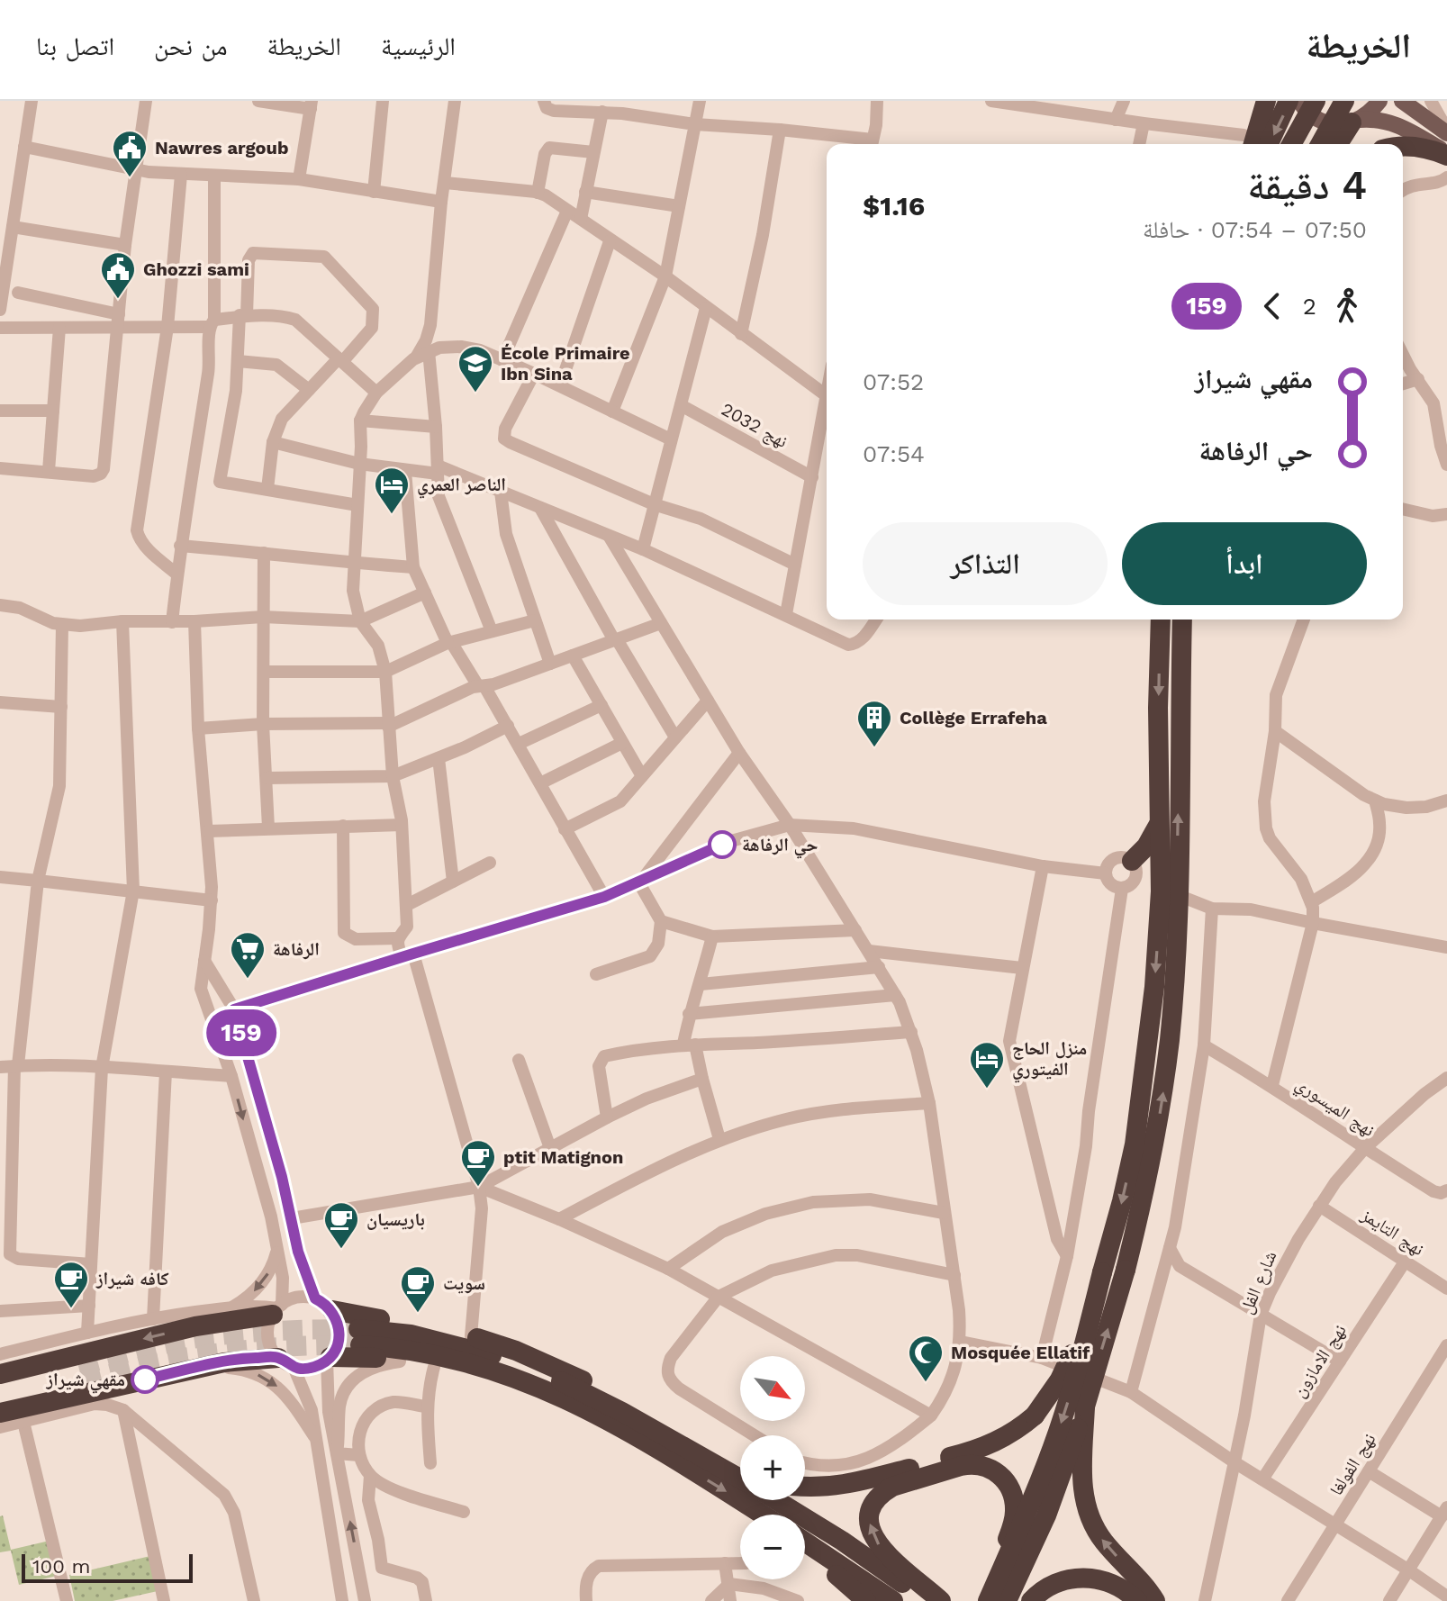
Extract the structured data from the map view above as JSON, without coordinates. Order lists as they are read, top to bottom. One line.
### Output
{"streets":{"street":["نهج 2032","نهج الميسوري","نهج التايمز","شارع الفل","نهج الامازون","نهج الفولغا"]},"crossings":[["نهج الميسوري","شارع الفل"],["نهج التايمز","شارع الفل"],["نهج التايمز","نهج الامازون"]],"places":{"public building":["Nawres argoub","Ghozzi sami"],"school or university":["École Primaire Ibn Sina"],"hotel":["الناصر العمري","منزل الحاج الفيتوري"],"building":["Collège Errafeha"],"other":["حي الرفاهة","مقهي شيراز"],"supermarket":["الرفاهة"],"cafe":["ptit Matignon","باريسيان","کافه شيراز","سويت"],"mosque":["Mosquée Ellatif"]},"lines":["bus line 159"],"scale_bar":"100 m","north":"bottom right","page":{"header":"الخريطة","nav":["الرئيسية","الخريطة","من نحن","اتصل بنا"],"on_map":"159","heading":["4 دقيقة","07:50 – 07:54 · حافلة","$1.16"],"legs":["2","159"],"list":[{"name":"مقهي شيراز","value":"07:52"},{"name":"حي الرفاهة","value":"07:54"}],"buttons":["ابدأ","التذاكر"],"map_buttons":["+","−"],"scale":"100 m"}}
